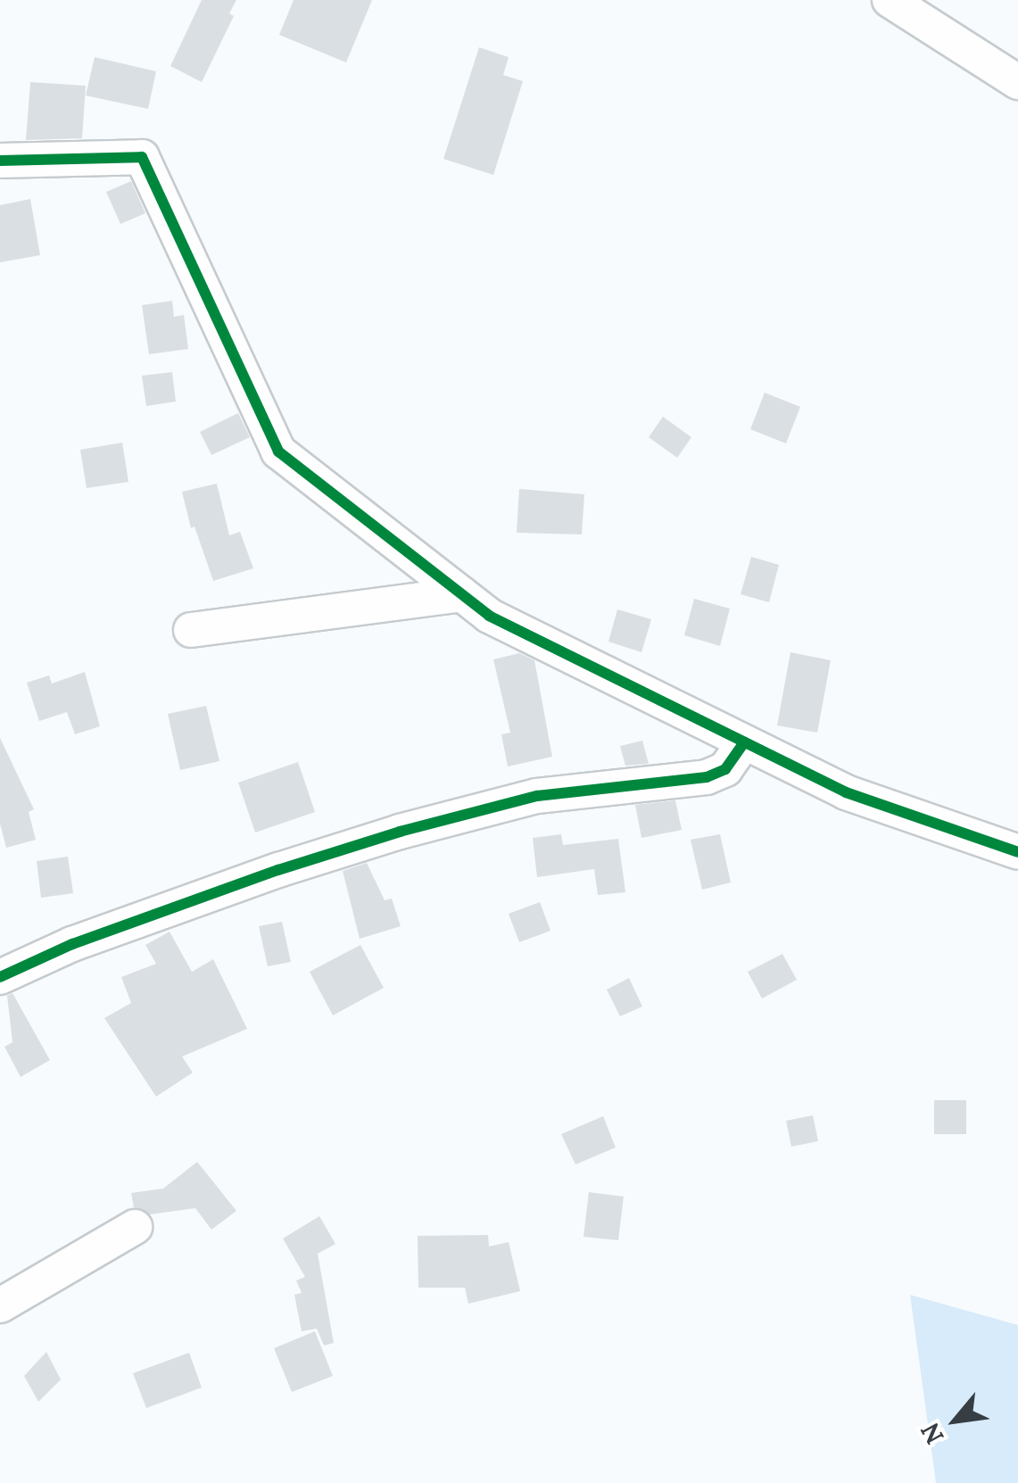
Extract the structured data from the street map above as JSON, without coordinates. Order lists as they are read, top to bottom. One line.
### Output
{"north":"bottom left"}
